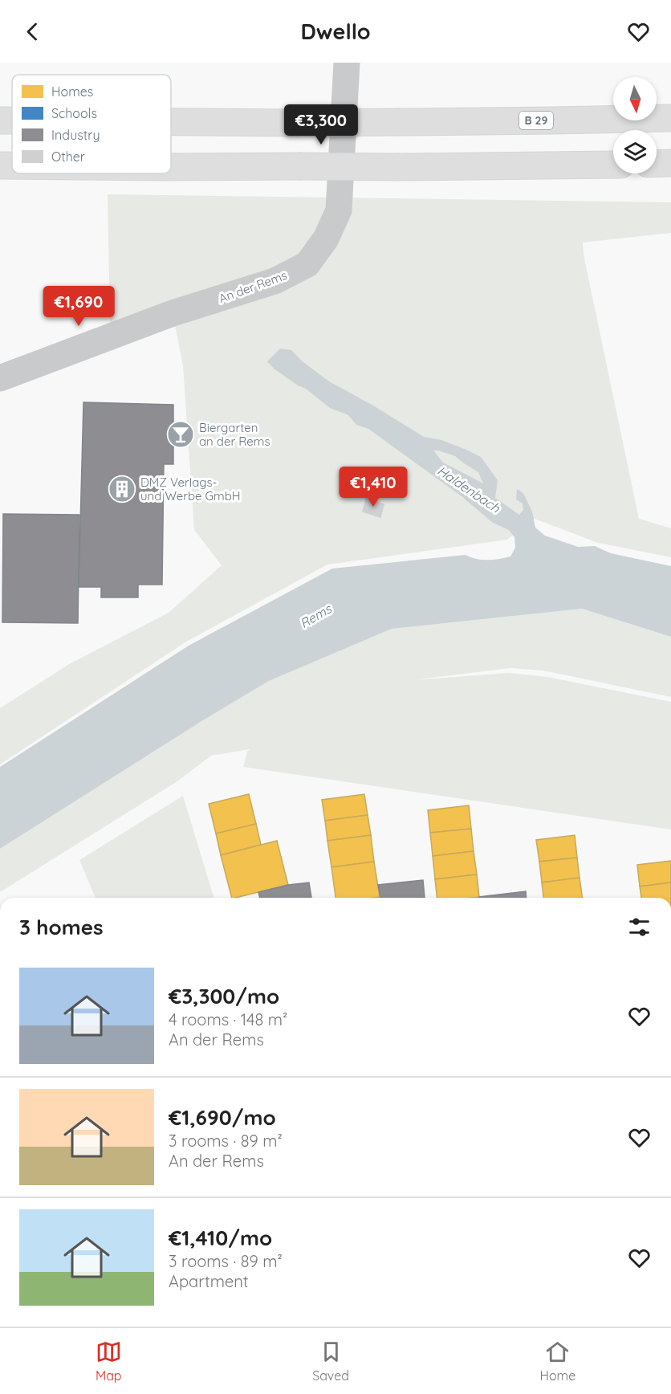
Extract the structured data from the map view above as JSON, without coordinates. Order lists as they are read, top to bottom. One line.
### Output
{"streets":{"highway":["B 29"],"street":["An der Rems"]},"water":["Haldenbach","Rems"],"places":{"bar":["Biergarten an der Rems"],"building":["DMZ Verlags- und Werbe GmbH"]},"legend":["Homes","Schools","Industry","Other"],"north":"bottom","page":{"header":"Dwello","price":["€3,300","€1,690","€1,410"],"heading":"3 homes","list":[{"name":"€3,300/mo","note":"4 rooms · 148 m² · An der Rems"},{"name":"€1,690/mo","note":"3 rooms · 89 m² · An der Rems"},{"name":"€1,410/mo","note":"3 rooms · 89 m² · Apartment"}],"tabs":["Map","Saved","Home"]}}
